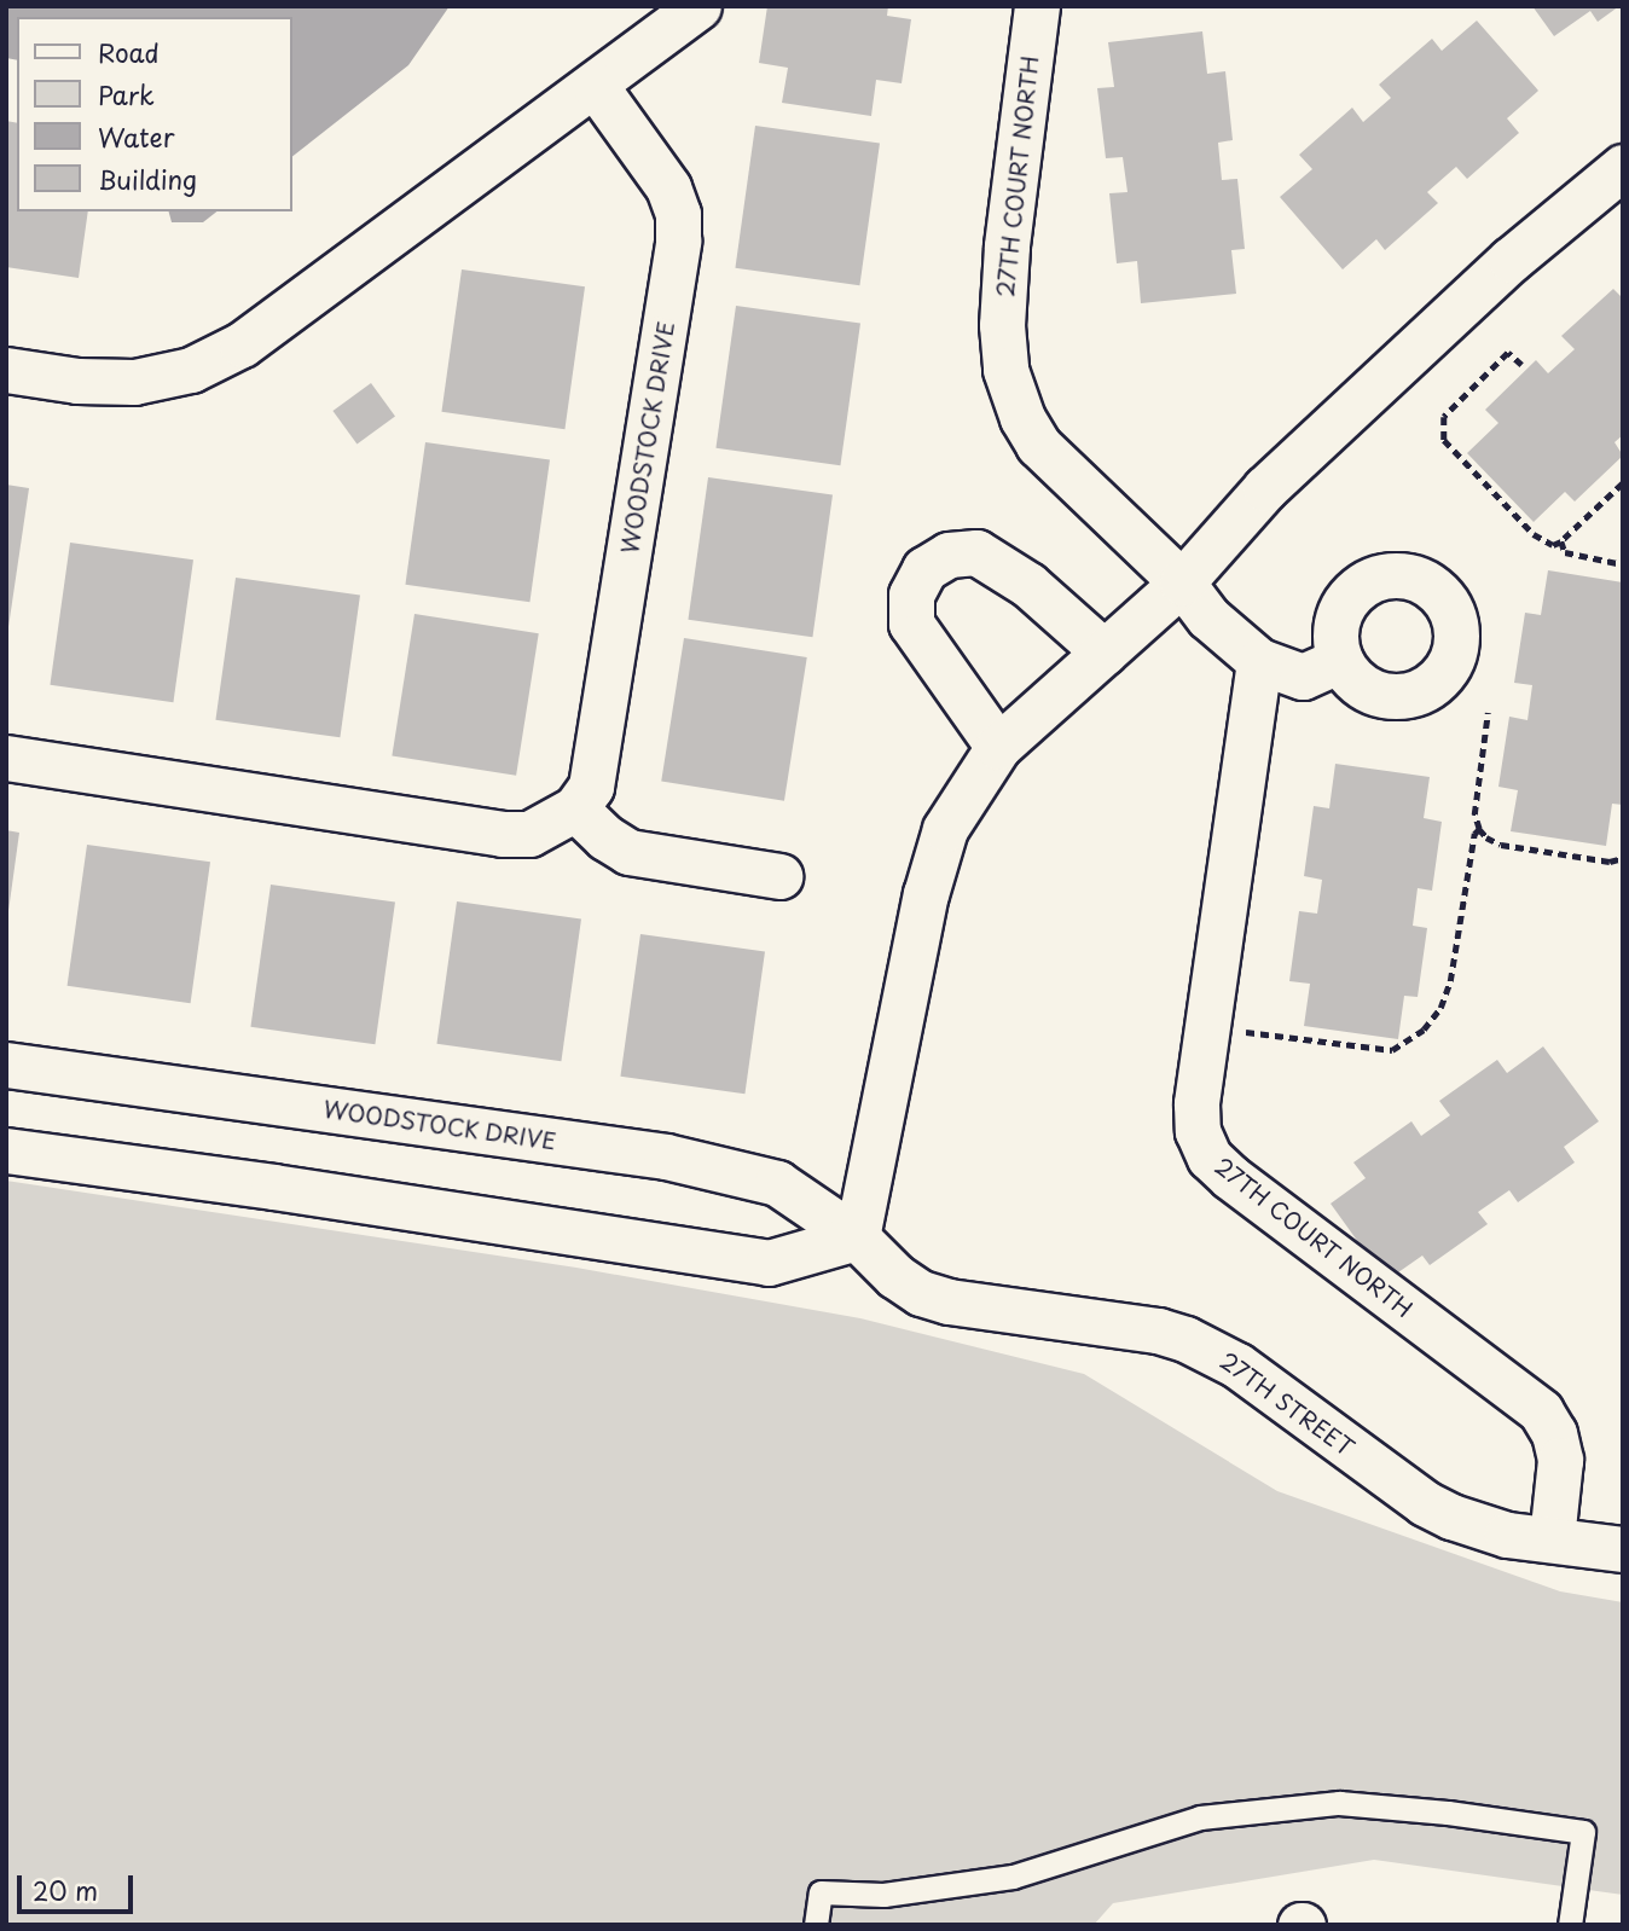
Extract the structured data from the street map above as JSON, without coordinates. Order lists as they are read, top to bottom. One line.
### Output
{"streets":{"street":["27TH COURT NORTH","WOODSTOCK DRIVE","27TH STREET"]},"crossings":[["27TH COURT NORTH","27TH STREET"],["WOODSTOCK DRIVE","27TH STREET"]],"legend":["Road","Park","Water","Building"],"scale_bar":"20 m"}
